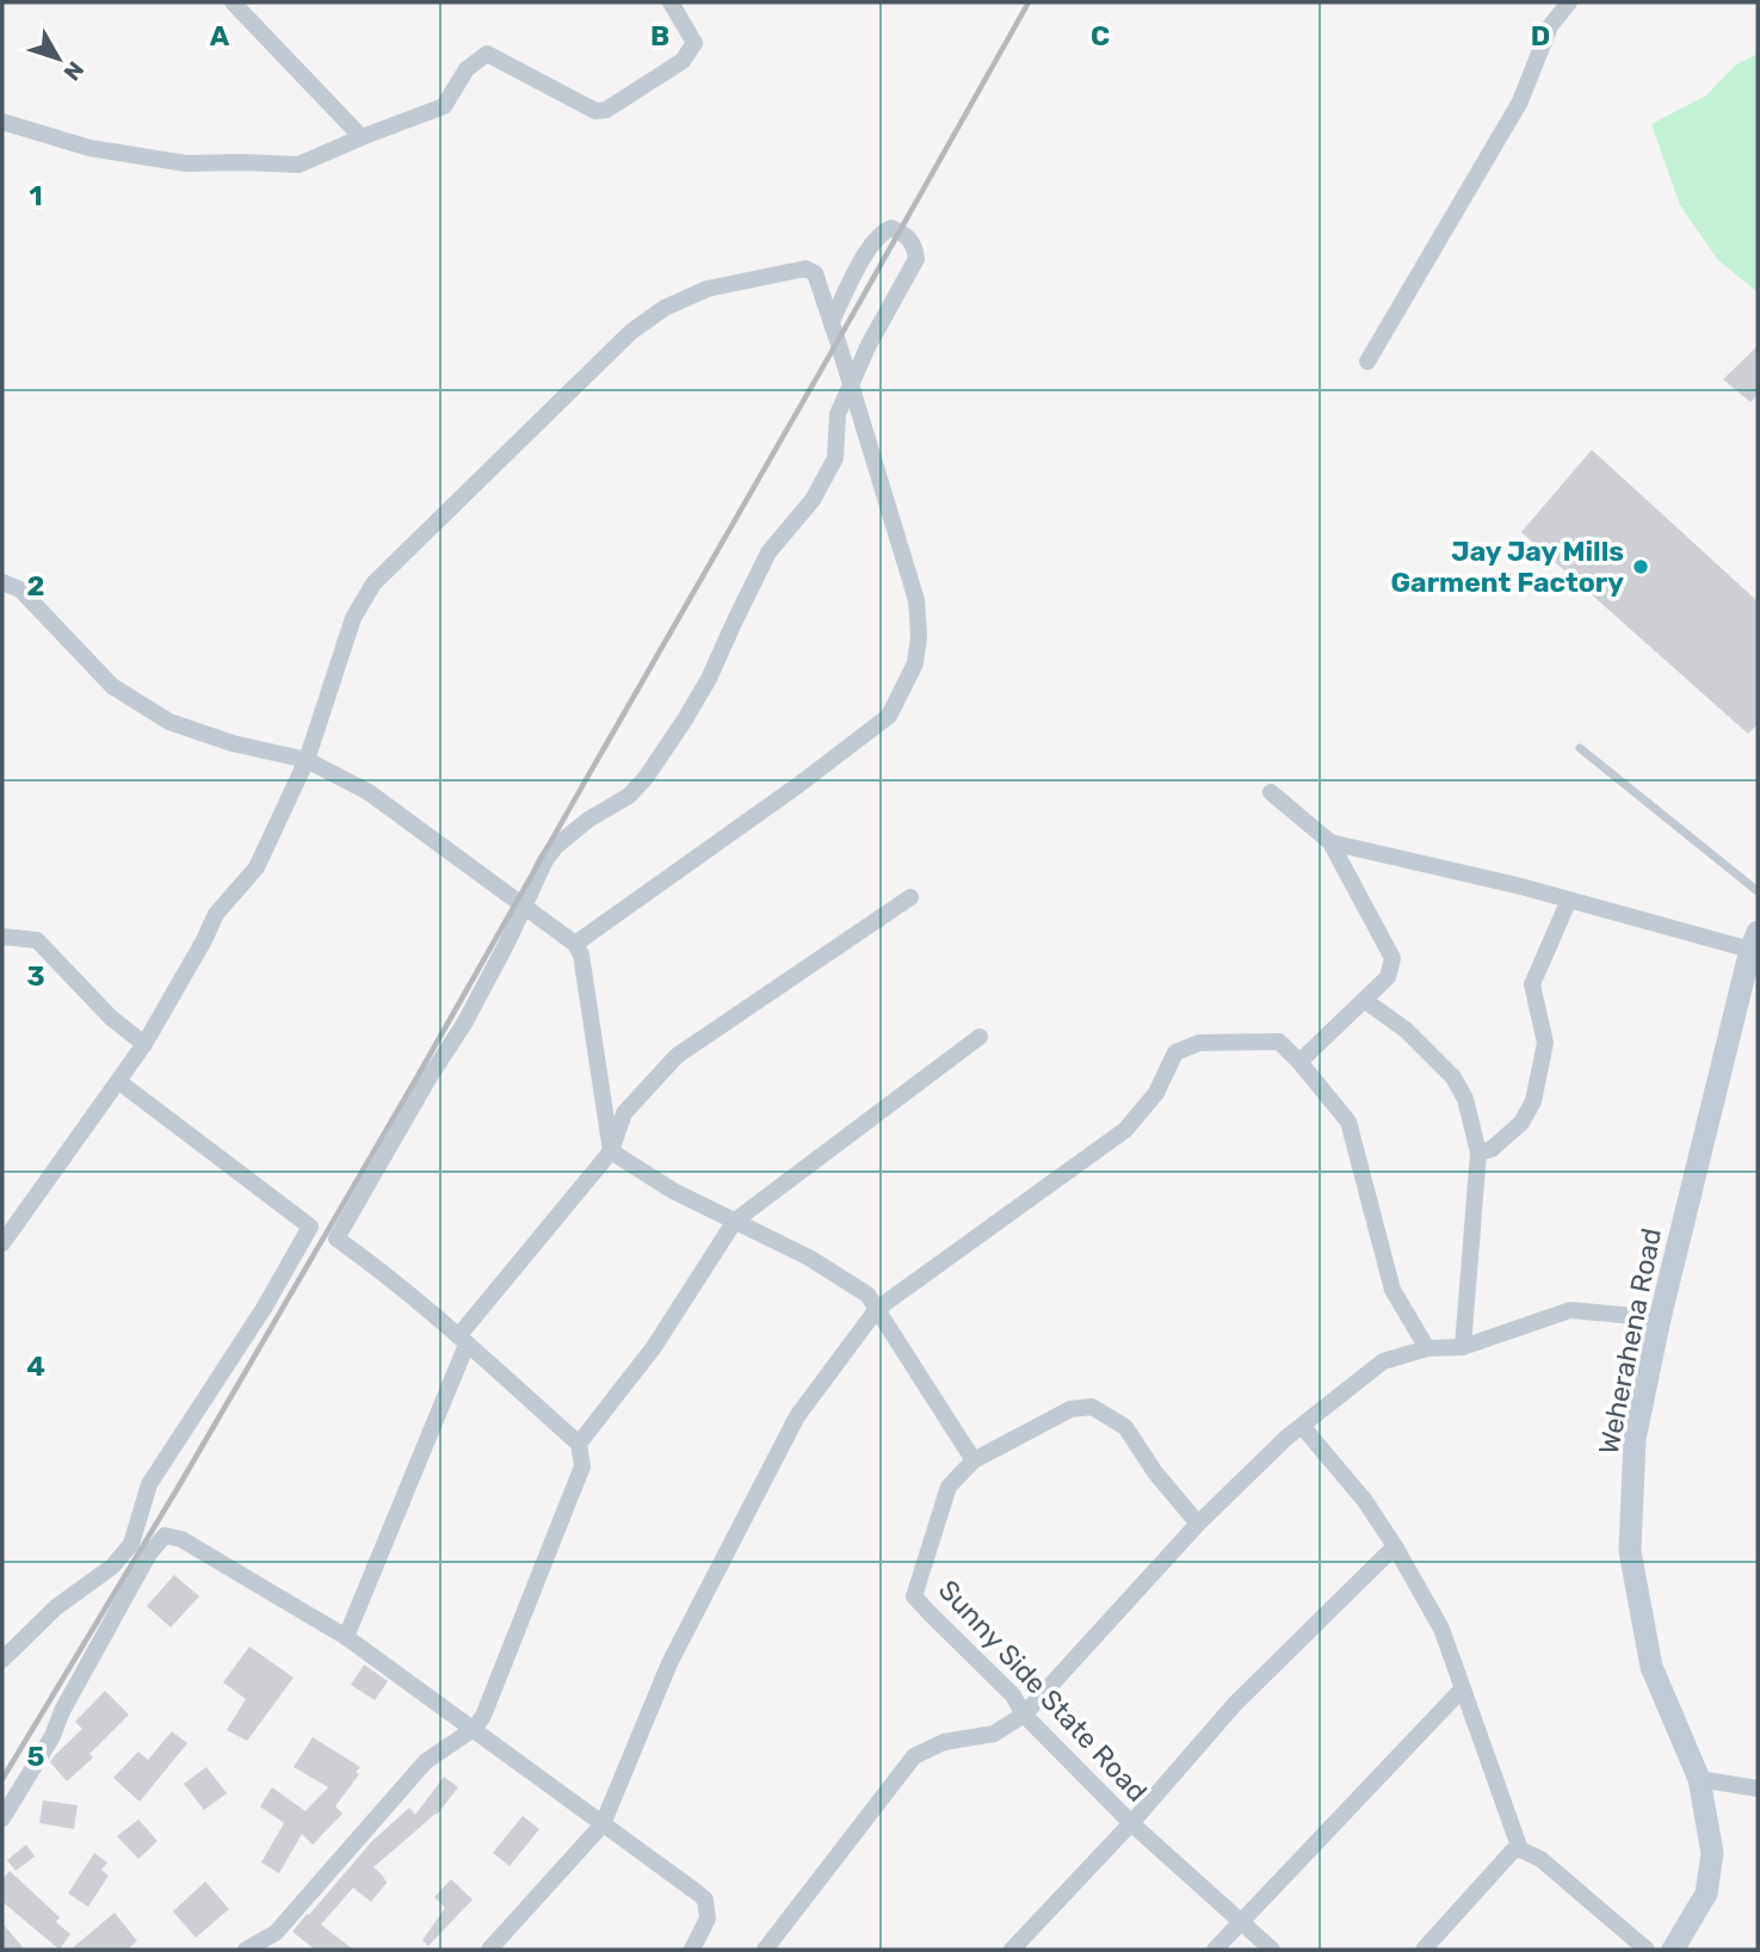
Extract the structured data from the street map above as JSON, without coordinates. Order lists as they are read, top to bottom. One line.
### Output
{"streets":{"main road":["Weherahena Road"],"street":["Sunny Side State Road"]},"places":["Jay Jay Mills Garment Factory"],"north":"bottom right","grid":{"columns":["A","B","C","D"],"rows":["1","2","3","4","5"]}}
